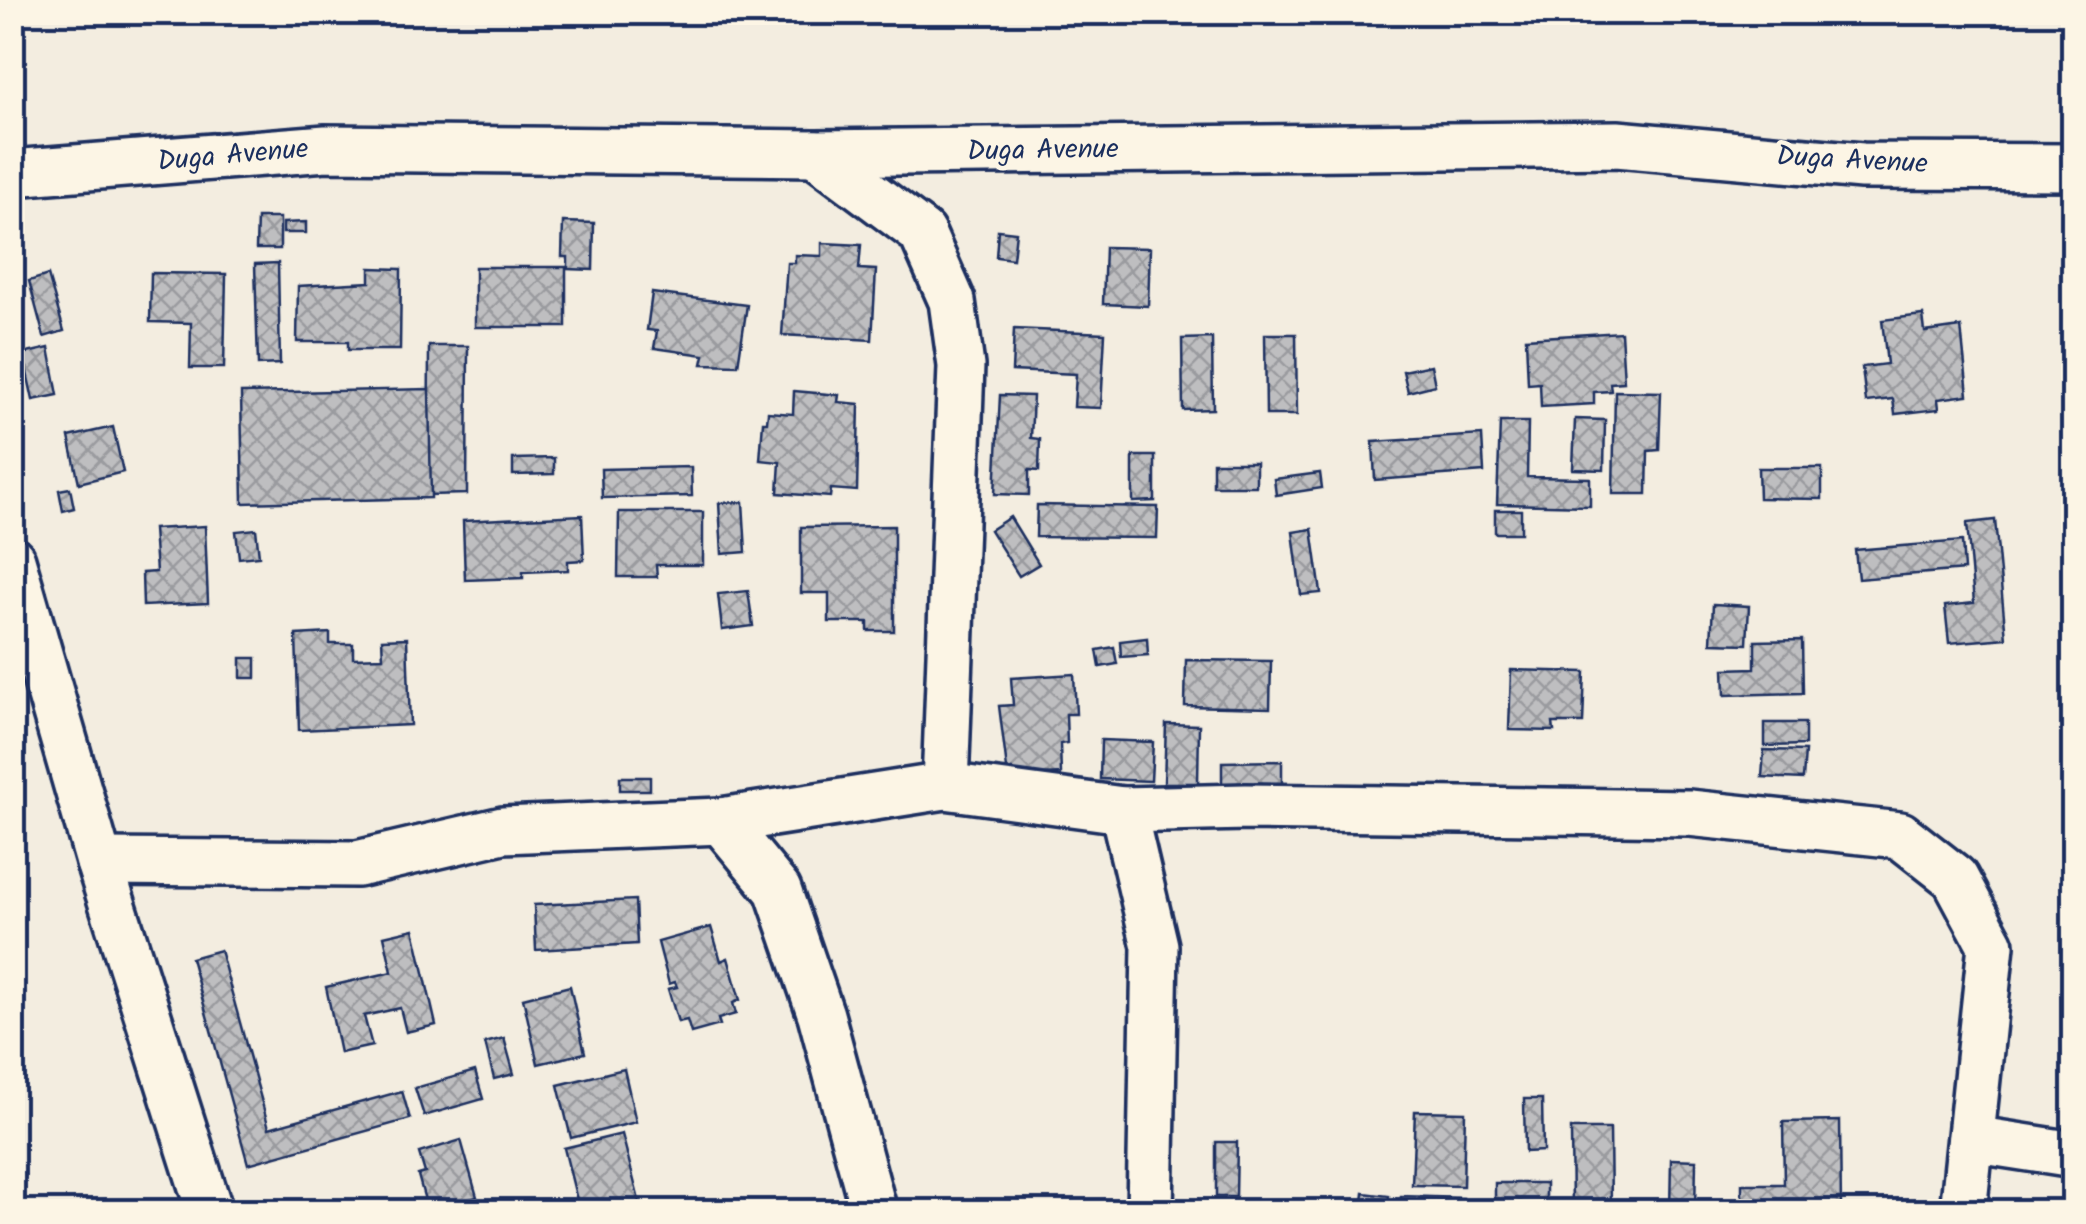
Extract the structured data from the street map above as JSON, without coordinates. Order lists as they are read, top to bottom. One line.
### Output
{"streets":{"street":["Duga Avenue"]}}
